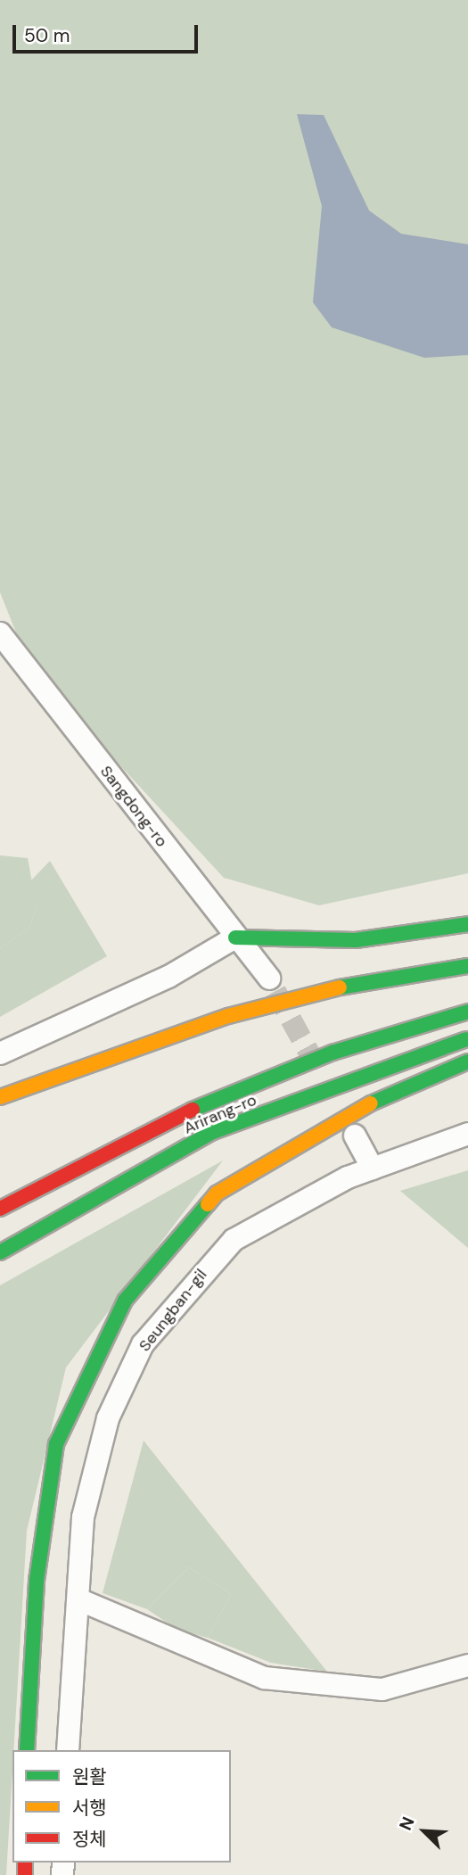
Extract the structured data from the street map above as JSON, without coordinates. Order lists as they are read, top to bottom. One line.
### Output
{"streets":{"main road":["Arirang-ro"],"street":["Sangdong-ro","Seungban-gil"]},"legend":["원활","서행","정체"],"scale_bar":"50 m","north":"top left"}
